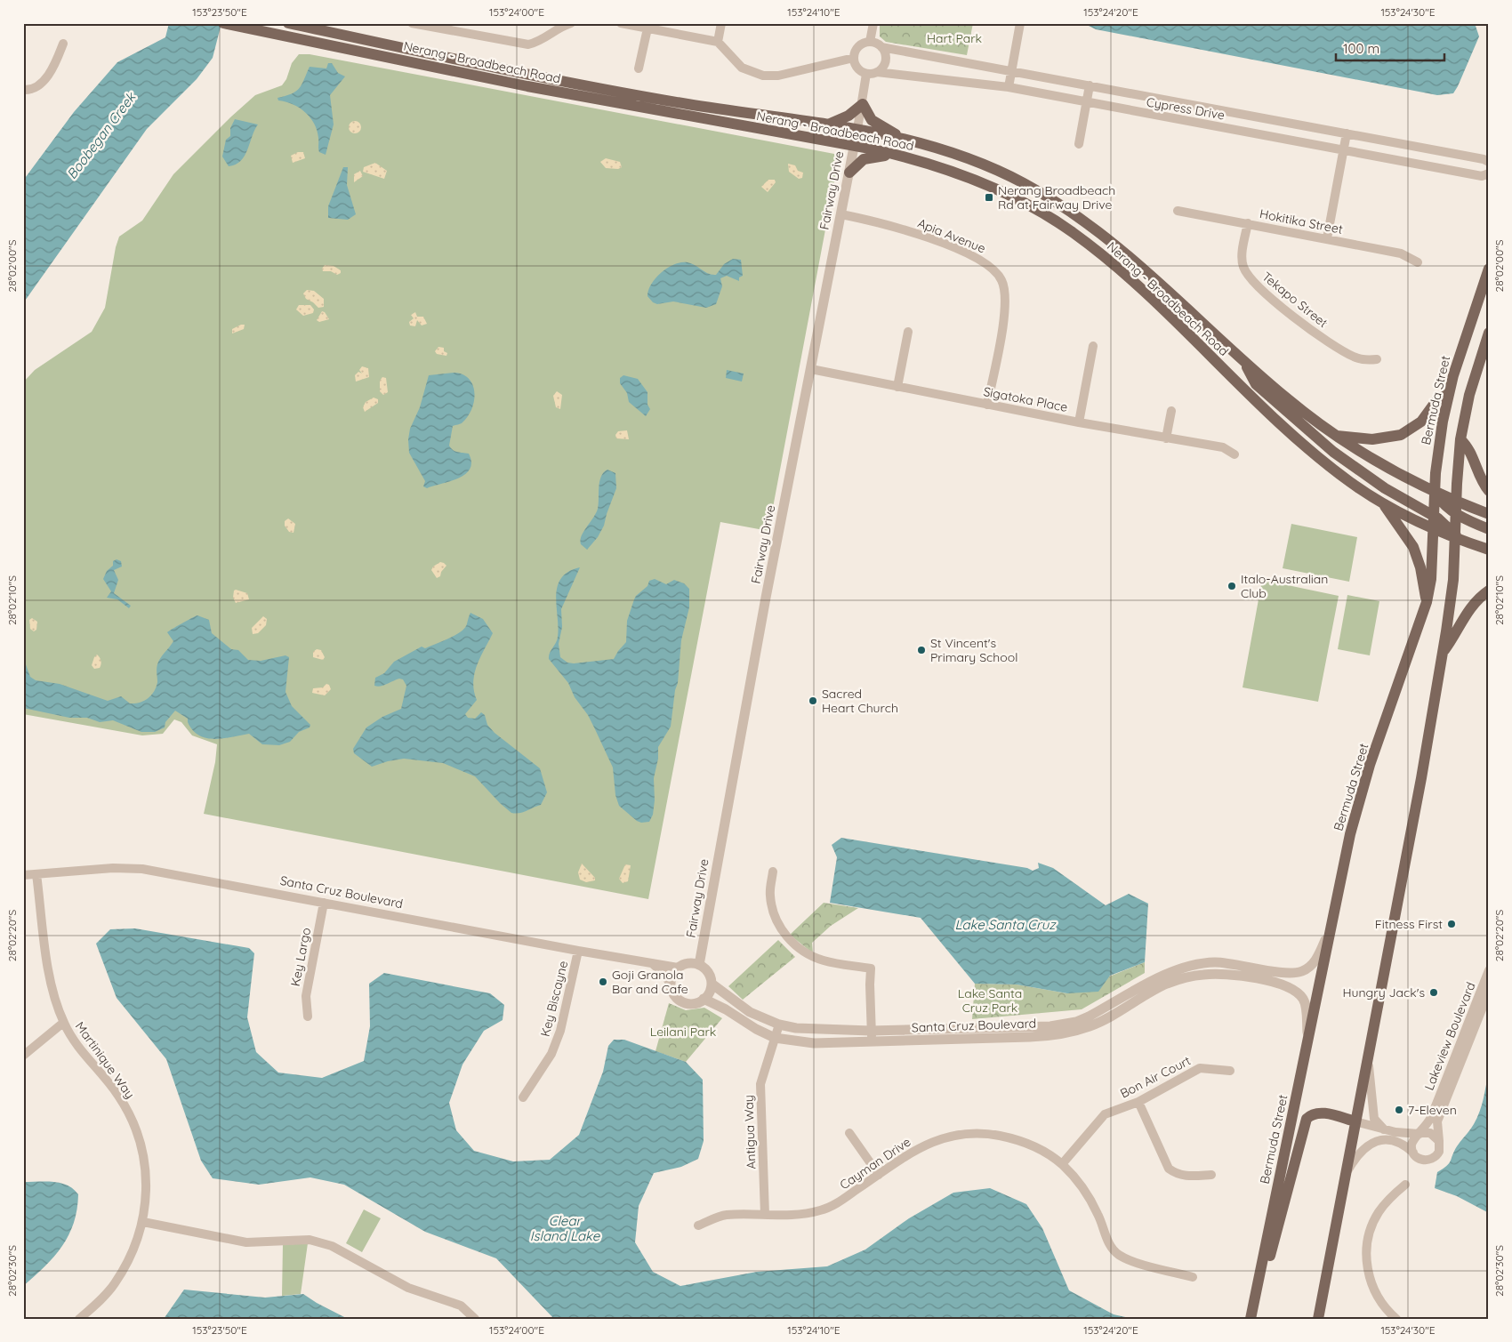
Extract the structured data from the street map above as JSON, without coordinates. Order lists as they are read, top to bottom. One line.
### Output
{"streets":{"main road":["Nerang - Broadbeach Road","Bermuda Street"],"street":["Cypress Drive","Fairway Drive","Hokitika Street","Apia Avenue","Tekapo Street","Sigatoka Place","Santa Cruz Boulevard","Key Largo","Key Biscayne","Lakeview Boulevard","Martinique Way","Bon Air Court","Antigua Way","Cayman Drive"]},"crossings":[["Nerang - Broadbeach Road","Fairway Drive"],["Nerang - Broadbeach Road","Bermuda Street"],["Fairway Drive","Apia Avenue"],["Fairway Drive","Sigatoka Place"],["Fairway Drive","Santa Cruz Boulevard"],["Hokitika Street","Tekapo Street"],["Apia Avenue","Sigatoka Place"],["Bermuda Street","Santa Cruz Boulevard"],["Santa Cruz Boulevard","Key Largo"],["Santa Cruz Boulevard","Key Biscayne"],["Santa Cruz Boulevard","Martinique Way"],["Santa Cruz Boulevard","Antigua Way"],["Bon Air Court","Cayman Drive"],["Antigua Way","Cayman Drive"]],"water":["Boobegan Creek","Lake Santa Cruz","Clear Island Lake"],"parks":["Hart Park","Lake Santa Cruz Park","Leilani Park"],"places":{"transit":["Nerang Broadbeach Rd at Fairway Drive"],"other":["Italo-Australian Club","St Vincent's Primary School","Sacred Heart Church","Fitness First","Goji Granola Bar and Cafe","Hungry Jack's","7-Eleven"]},"scale_bar":"100 m","coordinates":["153°23'50\"E","153°24'00\"E","153°24'10\"E","153°24'20\"E","153°24'30\"E","28°02'00\"S","28°02'10\"S","28°02'20\"S","28°02'30\"S"]}
